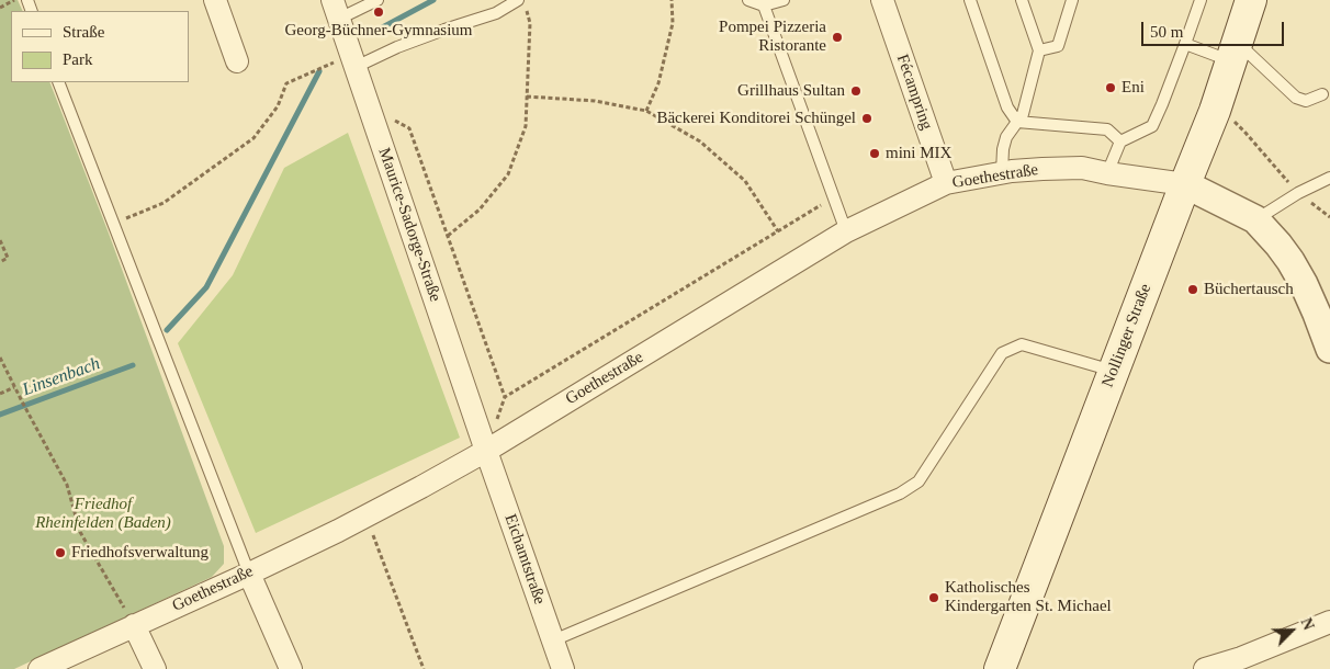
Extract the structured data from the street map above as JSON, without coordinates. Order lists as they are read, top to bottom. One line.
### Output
{"streets":{"main road":["Nollinger Straße"],"street":["Fécampring","Goethestraße","Maurice-Sadorge-Straße","Eichamtstraße"]},"crossings":[["Fécampring","Goethestraße"],["Goethestraße","Maurice-Sadorge-Straße"],["Goethestraße","Nollinger Straße"],["Goethestraße","Eichamtstraße"],["Maurice-Sadorge-Straße","Eichamtstraße"]],"water":["Linsenbach"],"parks":["Friedhof Rheinfelden (Baden)"],"places":["Georg-Büchner-Gymnasium","Pompei Pizzeria Ristorante","Eni","Grillhaus Sultan","Bäckerei Konditorei Schüngel","mini MIX","Büchertausch","Friedhofsverwaltung","Katholisches Kindergarten St. Michael"],"legend":["Straße","Park"],"scale_bar":"50 m","north":"top right"}
